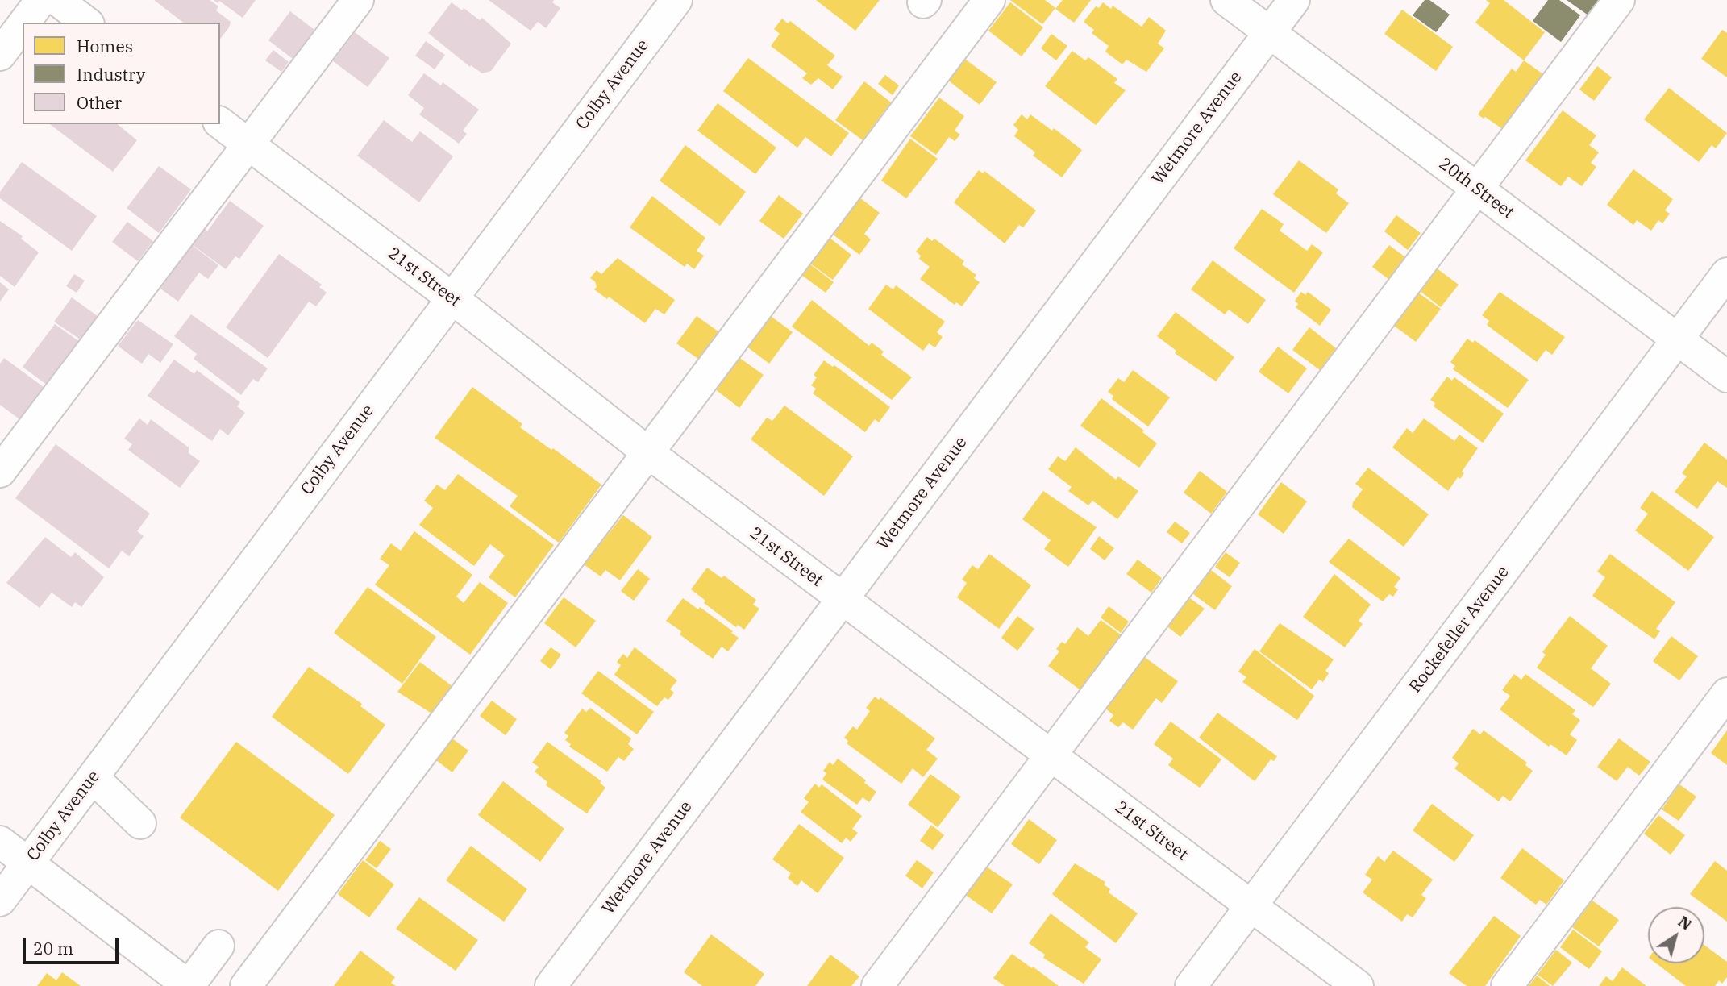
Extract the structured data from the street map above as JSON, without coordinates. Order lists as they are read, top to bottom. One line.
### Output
{"streets":{"street":["Colby Avenue","Wetmore Avenue","20th Street","21st Street","Rockefeller Avenue"]},"crossings":[["Colby Avenue","21st Street"],["Wetmore Avenue","20th Street"],["Wetmore Avenue","21st Street"],["20th Street","Rockefeller Avenue"],["21st Street","Rockefeller Avenue"]],"legend":["Homes","Industry","Other"],"scale_bar":"20 m","north":"top right"}
